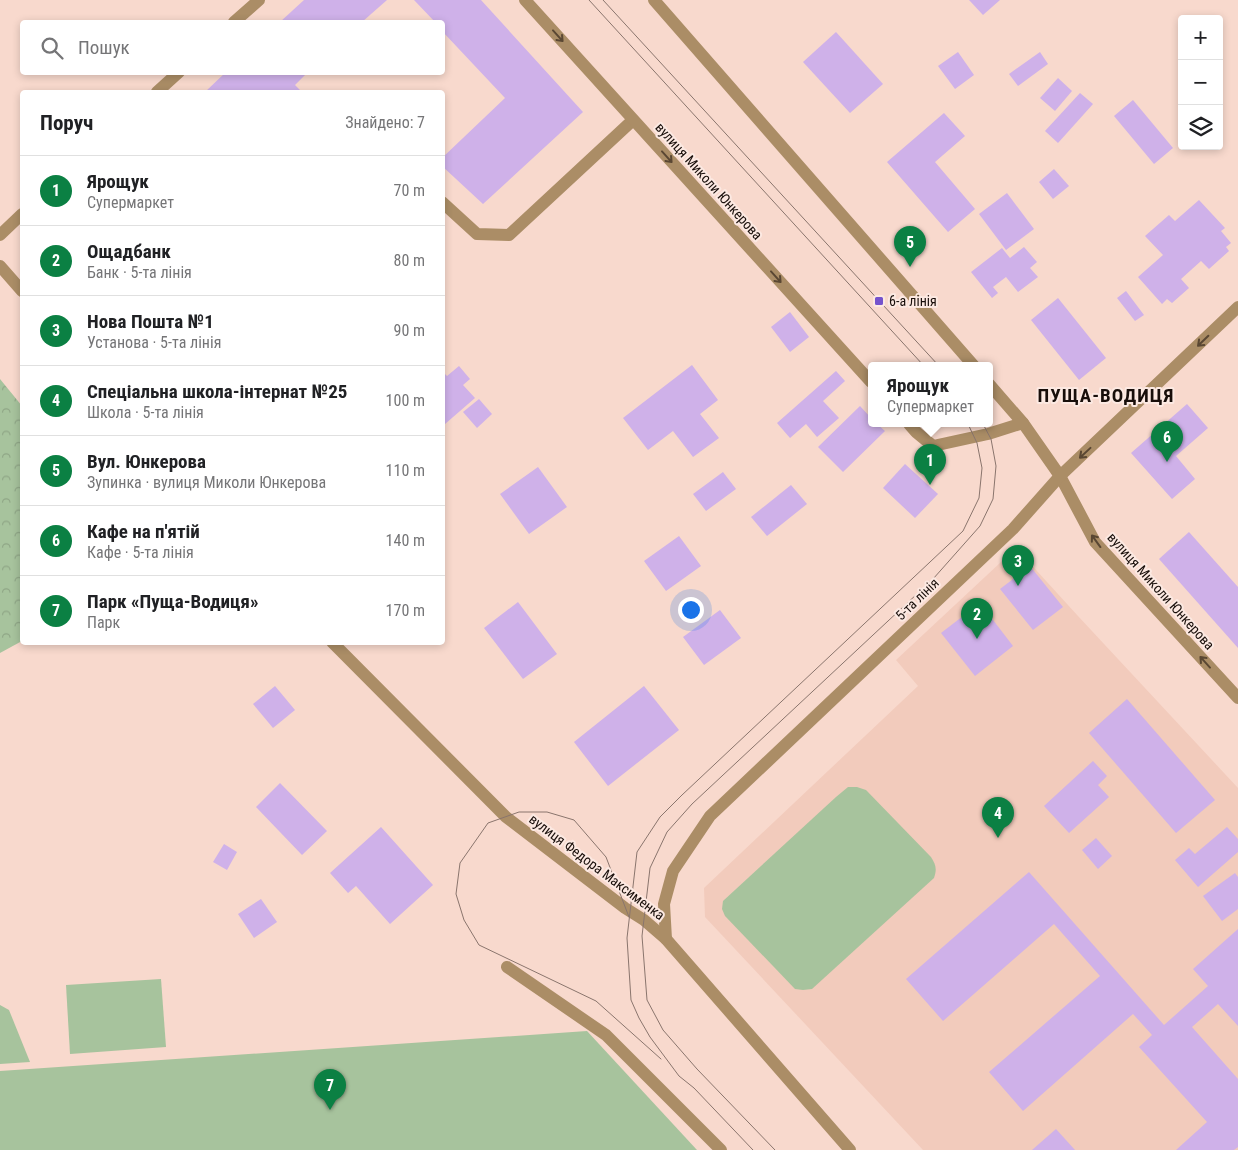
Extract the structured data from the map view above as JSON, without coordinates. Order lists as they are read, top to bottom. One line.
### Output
{"streets":{"street":["вулиця Миколи Юнкерова","5-та лінія","вулиця Федора Максименка"]},"crossings":[["вулиця Миколи Юнкерова","5-та лінія"],["5-та лінія","вулиця Федора Максименка"]],"districts":["ПУЩА-ВОДИЦЯ"],"places":{"transit":["6-а лінія"]},"page":{"map_buttons":["+","−"],"search":"Пошук","heading":["Поруч","Знайдено: 7"],"list":[{"mark":"1","name":"Ярощук","note":"Супермаркет","value":"70 m"},{"mark":"2","name":"Ощадбанк","note":"Банк · 5-та лінія","value":"80 m"},{"mark":"3","name":"Нова Пошта №1","note":"Установа · 5-та лінія","value":"90 m"},{"mark":"4","name":"Спеціальна школа-інтернат №25","note":"Школа · 5-та лінія","value":"100 m"},{"mark":"5","name":"Вул. Юнкерова","note":"Зупинка · вулиця Миколи Юнкерова","value":"110 m"},{"mark":"6","name":"Кафе на п'ятій","note":"Кафе · 5-та лінія","value":"140 m"},{"mark":"7","name":"Парк «Пуща-Водиця»","note":"Парк","value":"170 m"}],"pins":["5","6","1","3","2","4","7"],"popup":["Ярощук","Супермаркет"]}}
